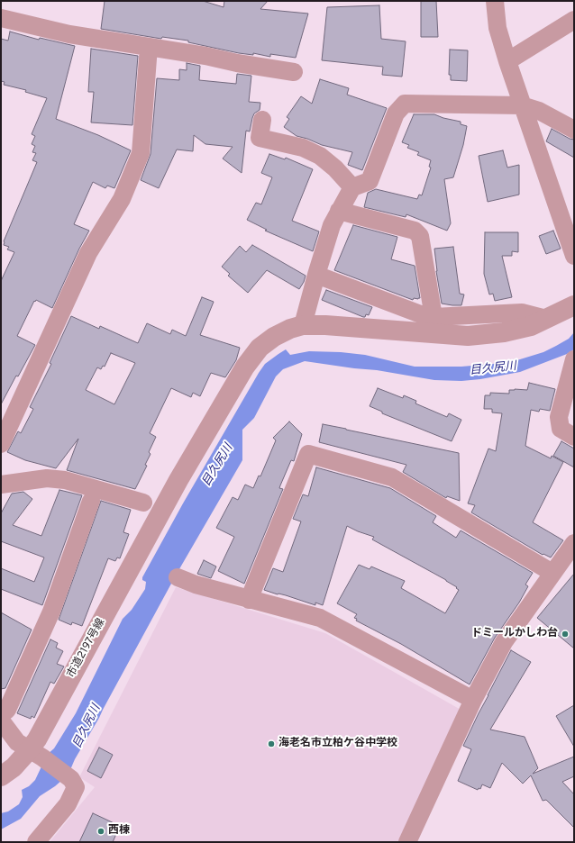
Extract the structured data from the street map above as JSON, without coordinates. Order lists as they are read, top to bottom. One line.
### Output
{"streets":{"street":["市道2197号線"]},"water":["目久尻川"],"places":["ドミールかしわ台","海老名市立柏ケ谷中学校","西棟"]}
